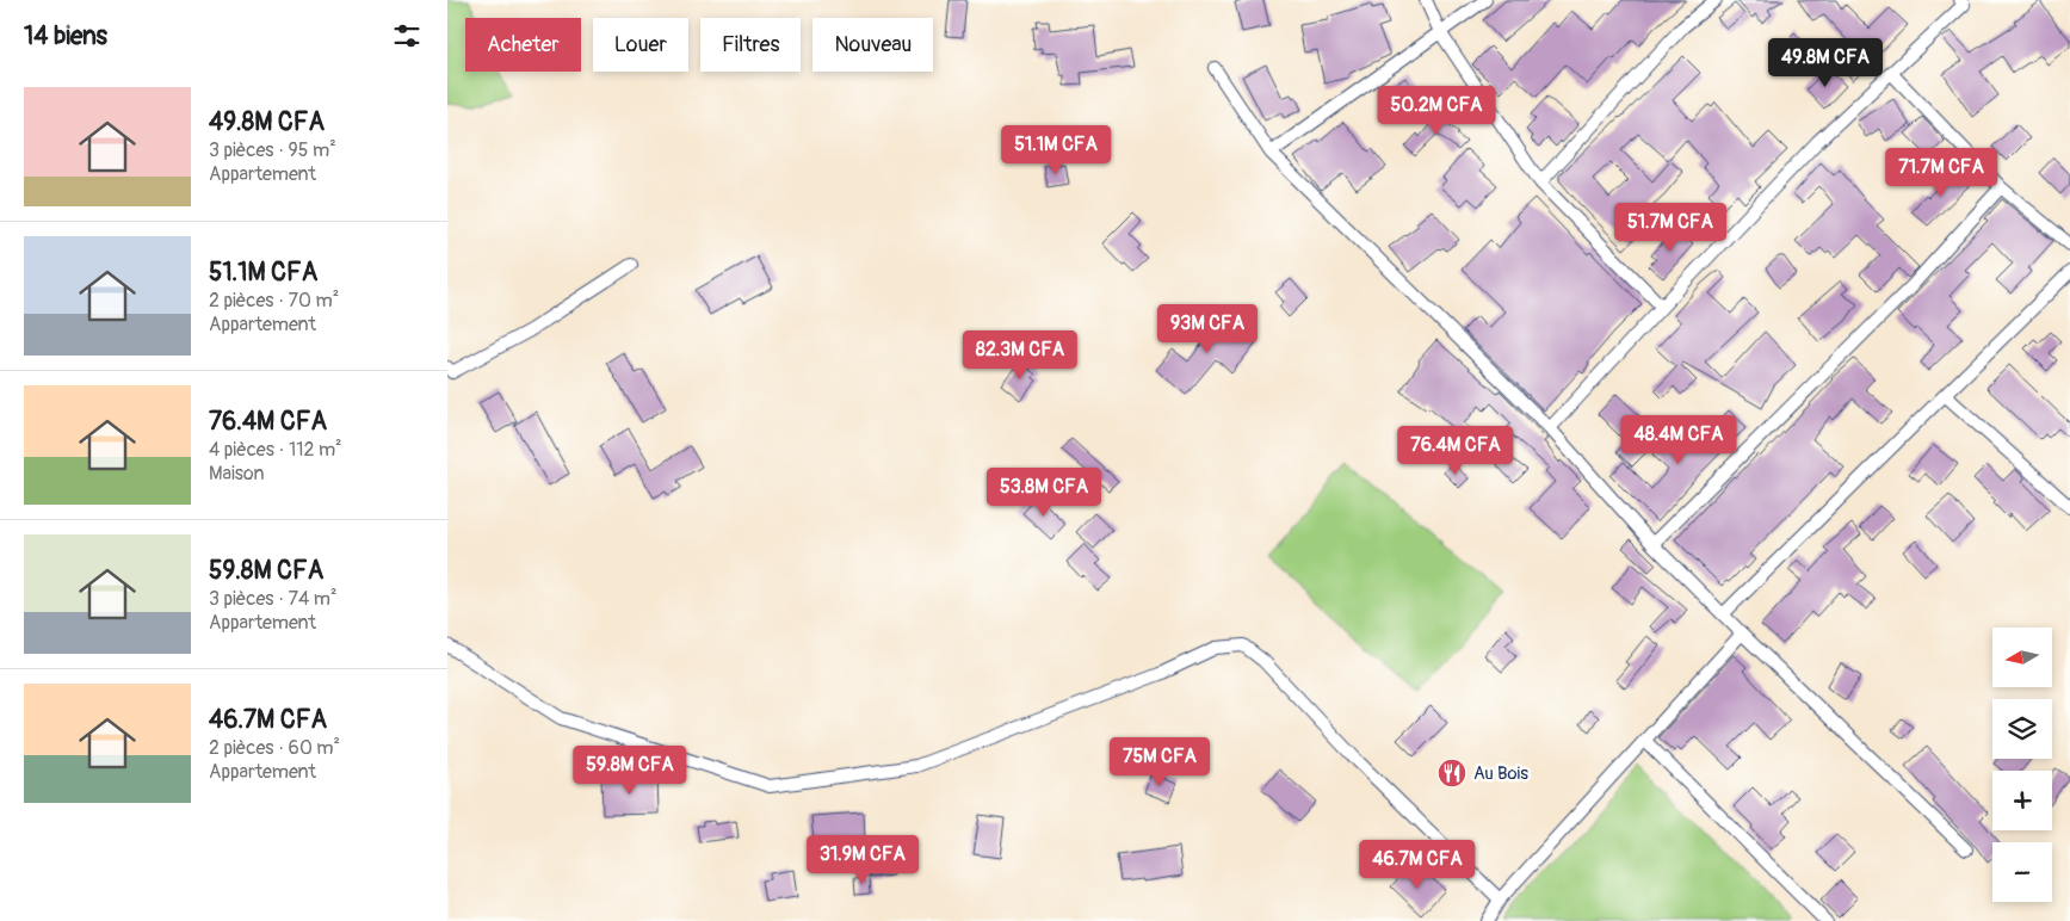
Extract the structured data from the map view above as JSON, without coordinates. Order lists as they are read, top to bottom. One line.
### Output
{"places":{"restaurant":["Au Bois"]},"north":"left","page":{"heading":"14 biens","chip":["Acheter","Louer","Filtres","Nouveau"],"price":["49.8M CFA","50.2M CFA","51.1M CFA","71.7M CFA","51.7M CFA","93M CFA","82.3M CFA","48.4M CFA","76.4M CFA","53.8M CFA","75M CFA","59.8M CFA","31.9M CFA","46.7M CFA"],"list":[{"name":"49.8M CFA","note":"3 pièces · 95 m² · Appartement"},{"name":"51.1M CFA","note":"2 pièces · 70 m² · Appartement"},{"name":"76.4M CFA","note":"4 pièces · 112 m² · Maison"},{"name":"59.8M CFA","note":"3 pièces · 74 m² · Appartement"},{"name":"46.7M CFA","note":"2 pièces · 60 m² · Appartement"}],"map_buttons":["+","−"]}}
